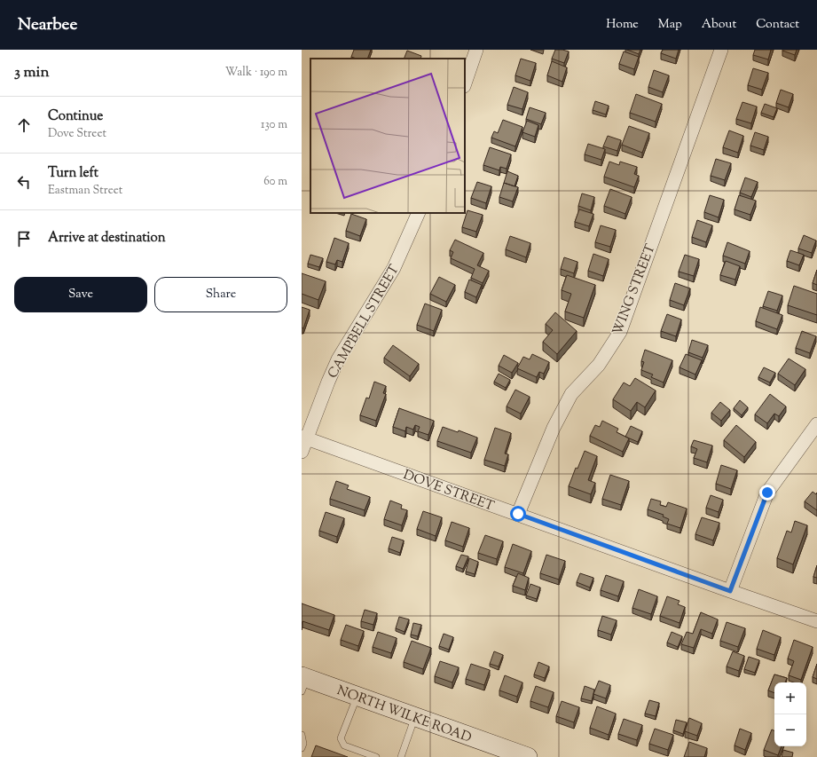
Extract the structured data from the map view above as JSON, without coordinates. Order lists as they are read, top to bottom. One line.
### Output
{"streets":{"main road":["NORTH WILKE ROAD"],"street":["WING STREET","CAMPBELL STREET","DOVE STREET"]},"crossings":[["WING STREET","DOVE STREET"],["CAMPBELL STREET","DOVE STREET"]],"page":{"header":"Nearbee","nav":["Home","Map","About","Contact"],"heading":["3 min","Walk · 190 m"],"list":[["Continue","Dove Street","130 m"],["Turn left","Eastman Street","60 m"],"Arrive at destination"],"buttons":["Save","Share"],"map_buttons":["+","−"]}}
